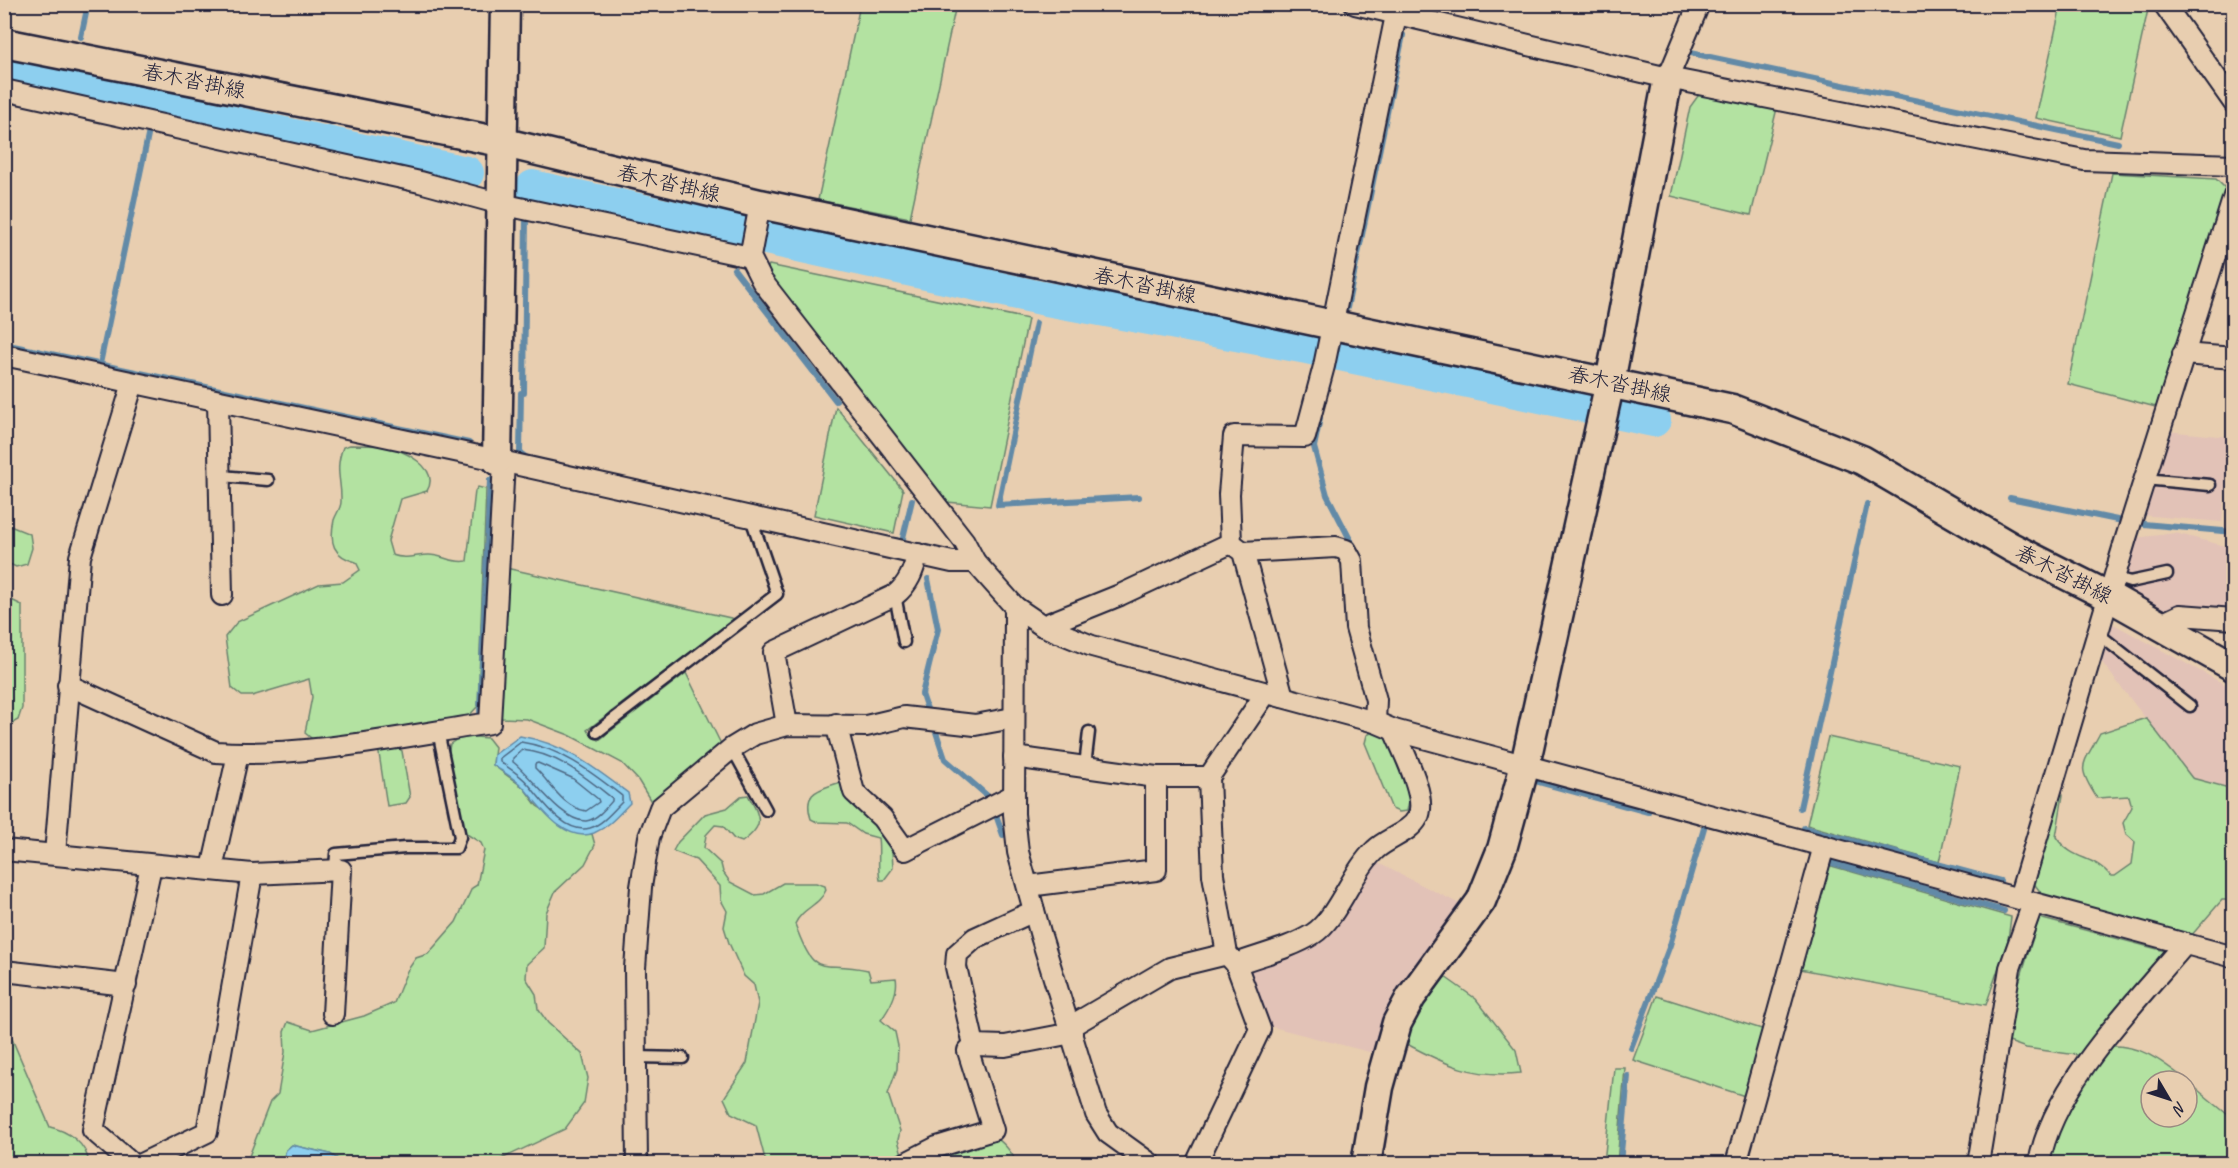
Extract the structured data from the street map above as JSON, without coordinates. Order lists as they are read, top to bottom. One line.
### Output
{"streets":{"main road":["春木沓掛線"]},"north":"bottom right"}
